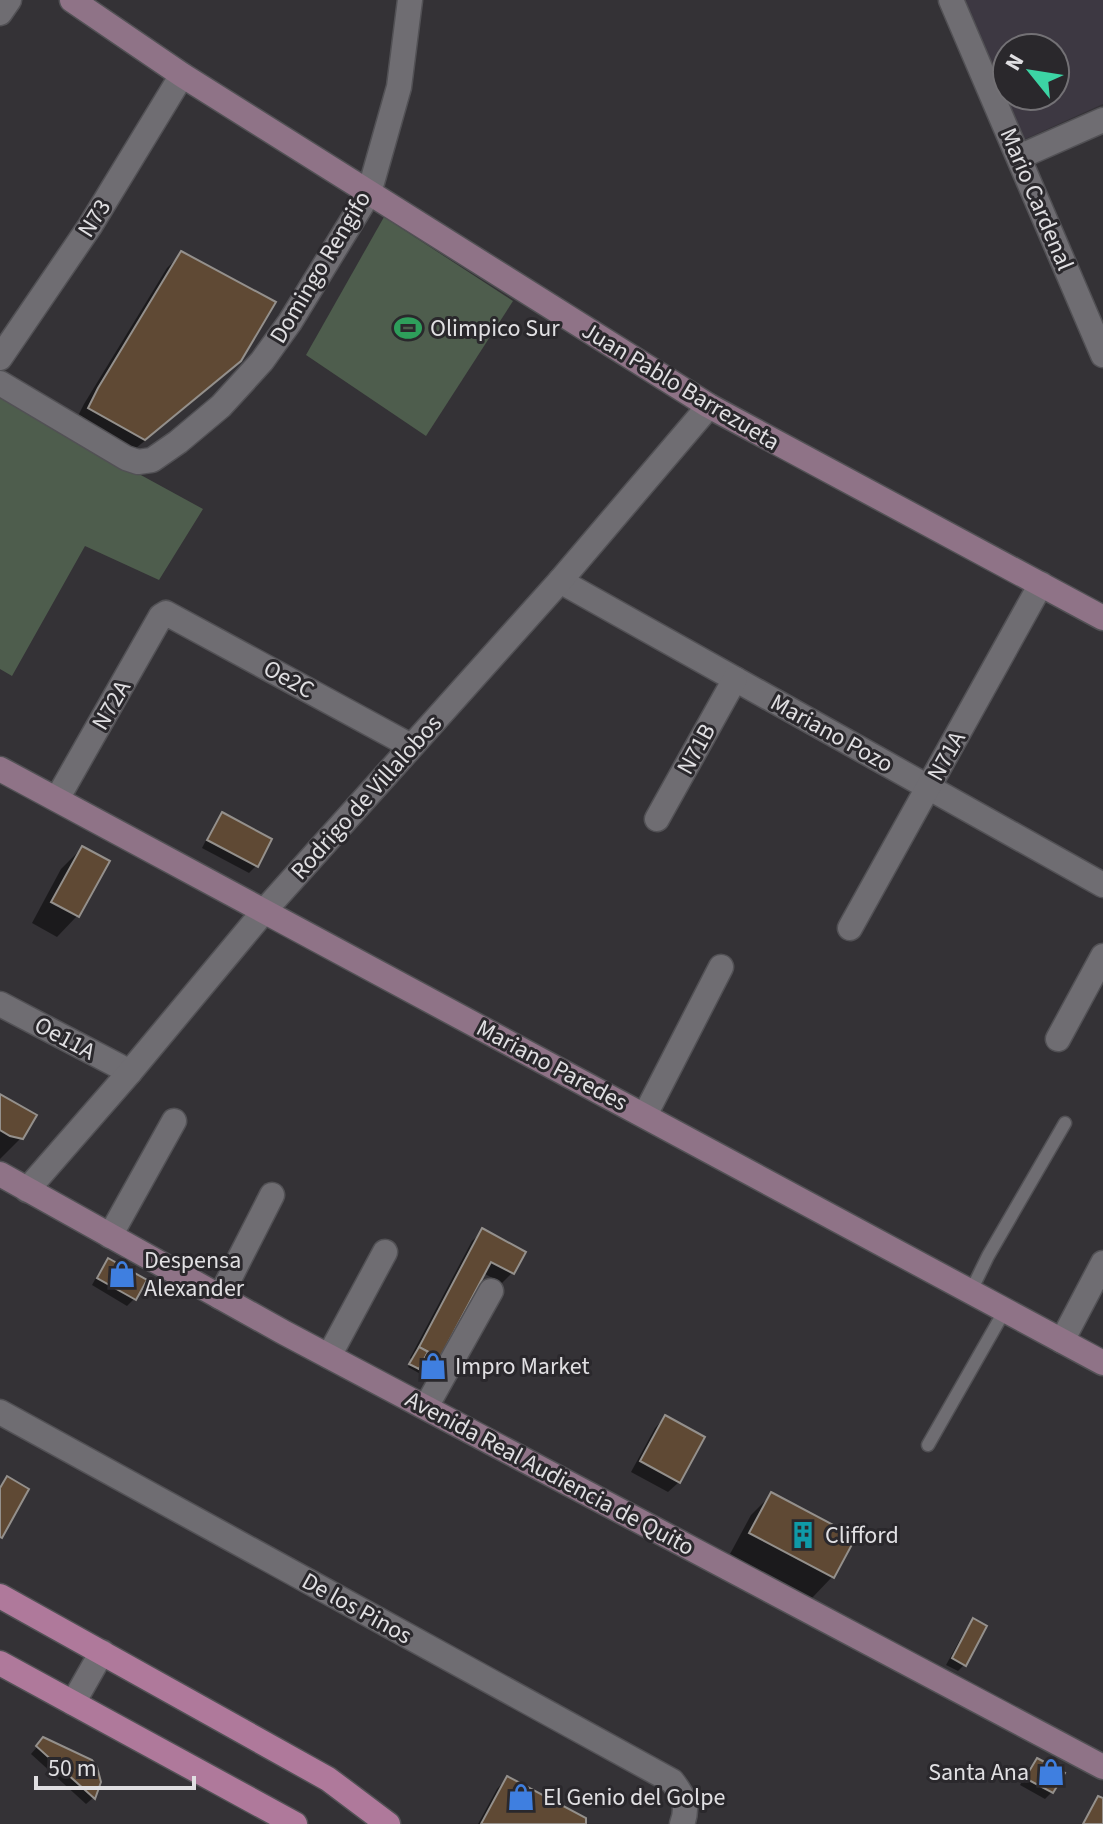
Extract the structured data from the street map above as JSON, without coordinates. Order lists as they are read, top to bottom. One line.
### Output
{"streets":{"main road":["Juan Pablo Barrezueta","Mariano Paredes","Avenida Real Audiencia de Quito"],"street":["Mario Cardenal","N73","Domingo Rengifo","Oe2C","N72A","Mariano Pozo","N71B","N71A","Rodrigo de Villalobos","Oe11A","De los Pinos"]},"crossings":[["N73","Juan Pablo Barrezueta"],["Domingo Rengifo","Juan Pablo Barrezueta"],["Juan Pablo Barrezueta","N71A"],["Juan Pablo Barrezueta","Rodrigo de Villalobos"],["Oe2C","N72A"],["Oe2C","Rodrigo de Villalobos"],["N72A","Mariano Paredes"],["Mariano Pozo","N71B"],["Mariano Pozo","N71A"],["Mariano Pozo","Rodrigo de Villalobos"],["Rodrigo de Villalobos","Oe11A"],["Rodrigo de Villalobos","Mariano Paredes"],["Rodrigo de Villalobos","Avenida Real Audiencia de Quito"]],"places":{"sports":["Olimpico Sur"],"shop":["Despensa Alexander","Impro Market","Santa Ana","El Genio del Golpe"],"building":["Clifford"]},"scale_bar":"50 m","north":"top left"}
